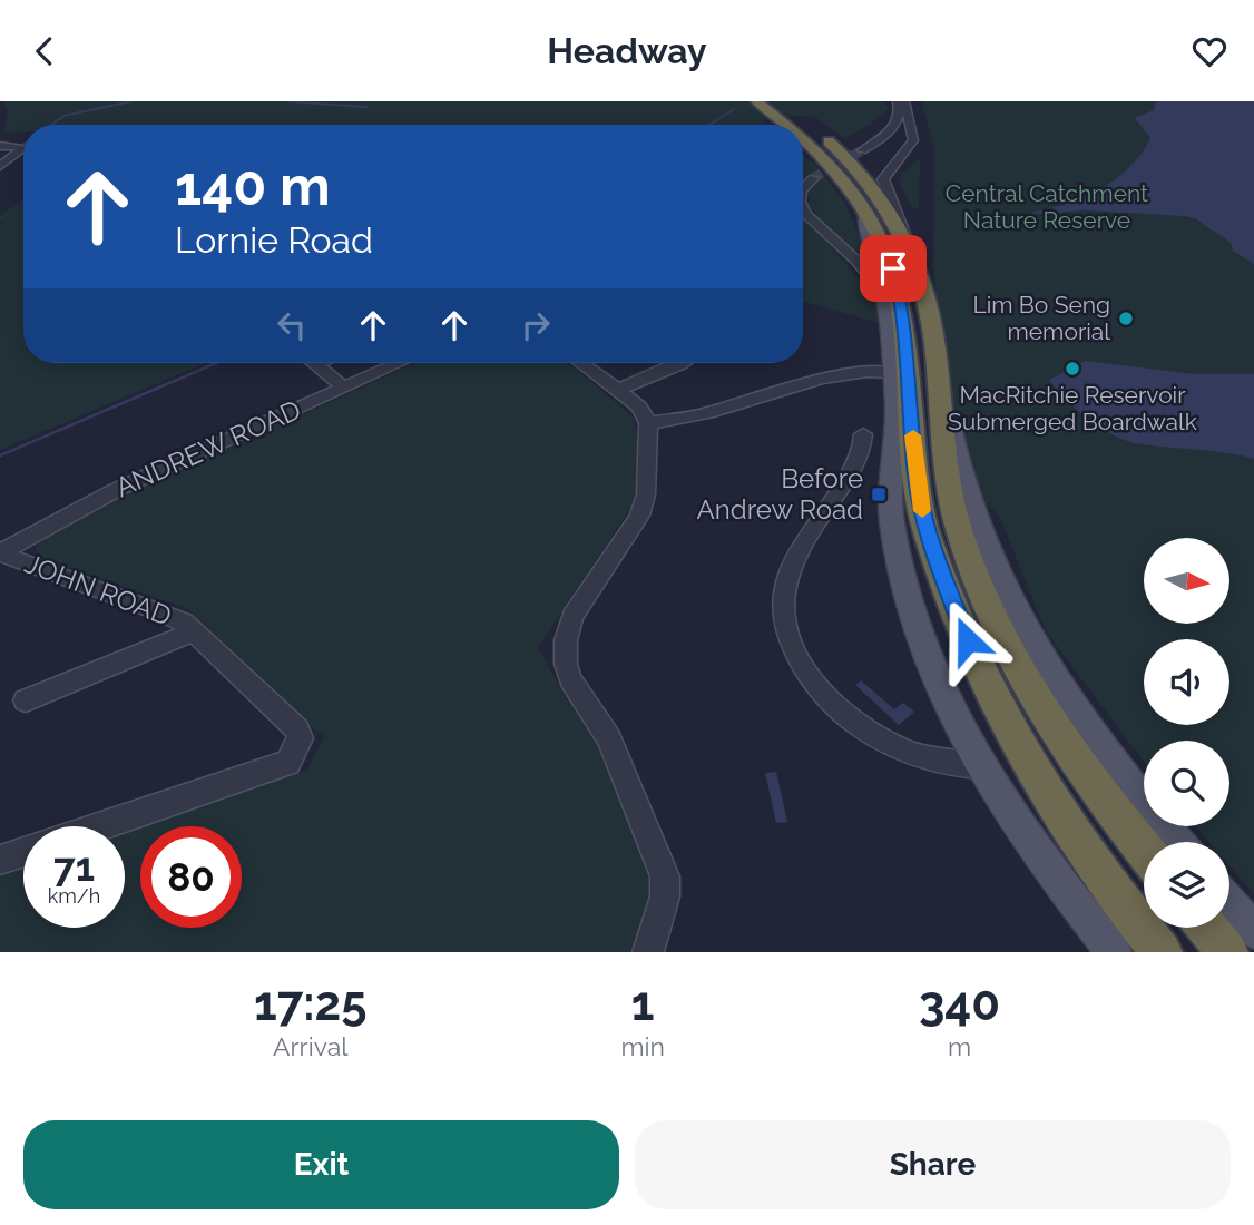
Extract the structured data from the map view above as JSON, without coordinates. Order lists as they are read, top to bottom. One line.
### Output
{"streets":{"street":["ANDREW ROAD","JOHN ROAD"]},"crossings":[["ANDREW ROAD","JOHN ROAD"]],"parks":["Central Catchment Nature Reserve"],"places":{"other":["Lim Bo Seng memorial","MacRitchie Reservoir Submerged Boardwalk"],"transit":["Before Andrew Road"]},"north":"right","page":{"header":"Headway","turn":["140 m","Lornie Road"],"speed":"71 km/h","limit":"80","eta":["17:25","Arrival","1","min","340","m"],"buttons":["Exit","Share"]}}
